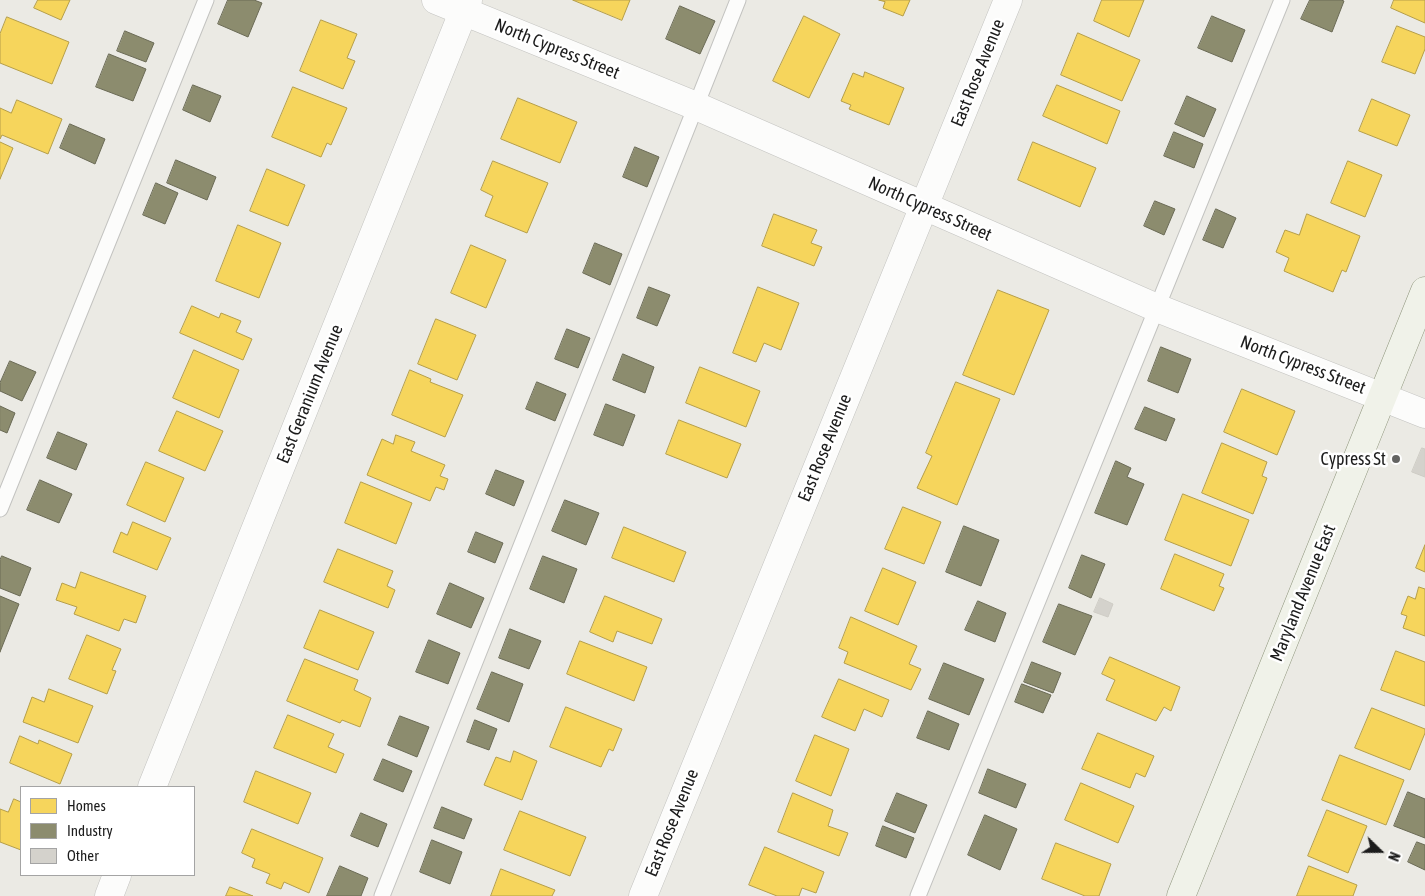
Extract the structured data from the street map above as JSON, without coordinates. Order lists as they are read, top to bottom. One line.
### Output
{"streets":{"main road":["Maryland Avenue East"],"street":["North Cypress Street","East Rose Avenue","East Geranium Avenue"]},"crossings":[["North Cypress Street","East Rose Avenue"],["North Cypress Street","East Geranium Avenue"],["North Cypress Street","Maryland Avenue East"]],"places":["Cypress St"],"legend":["Homes","Industry","Other"],"north":"right"}
